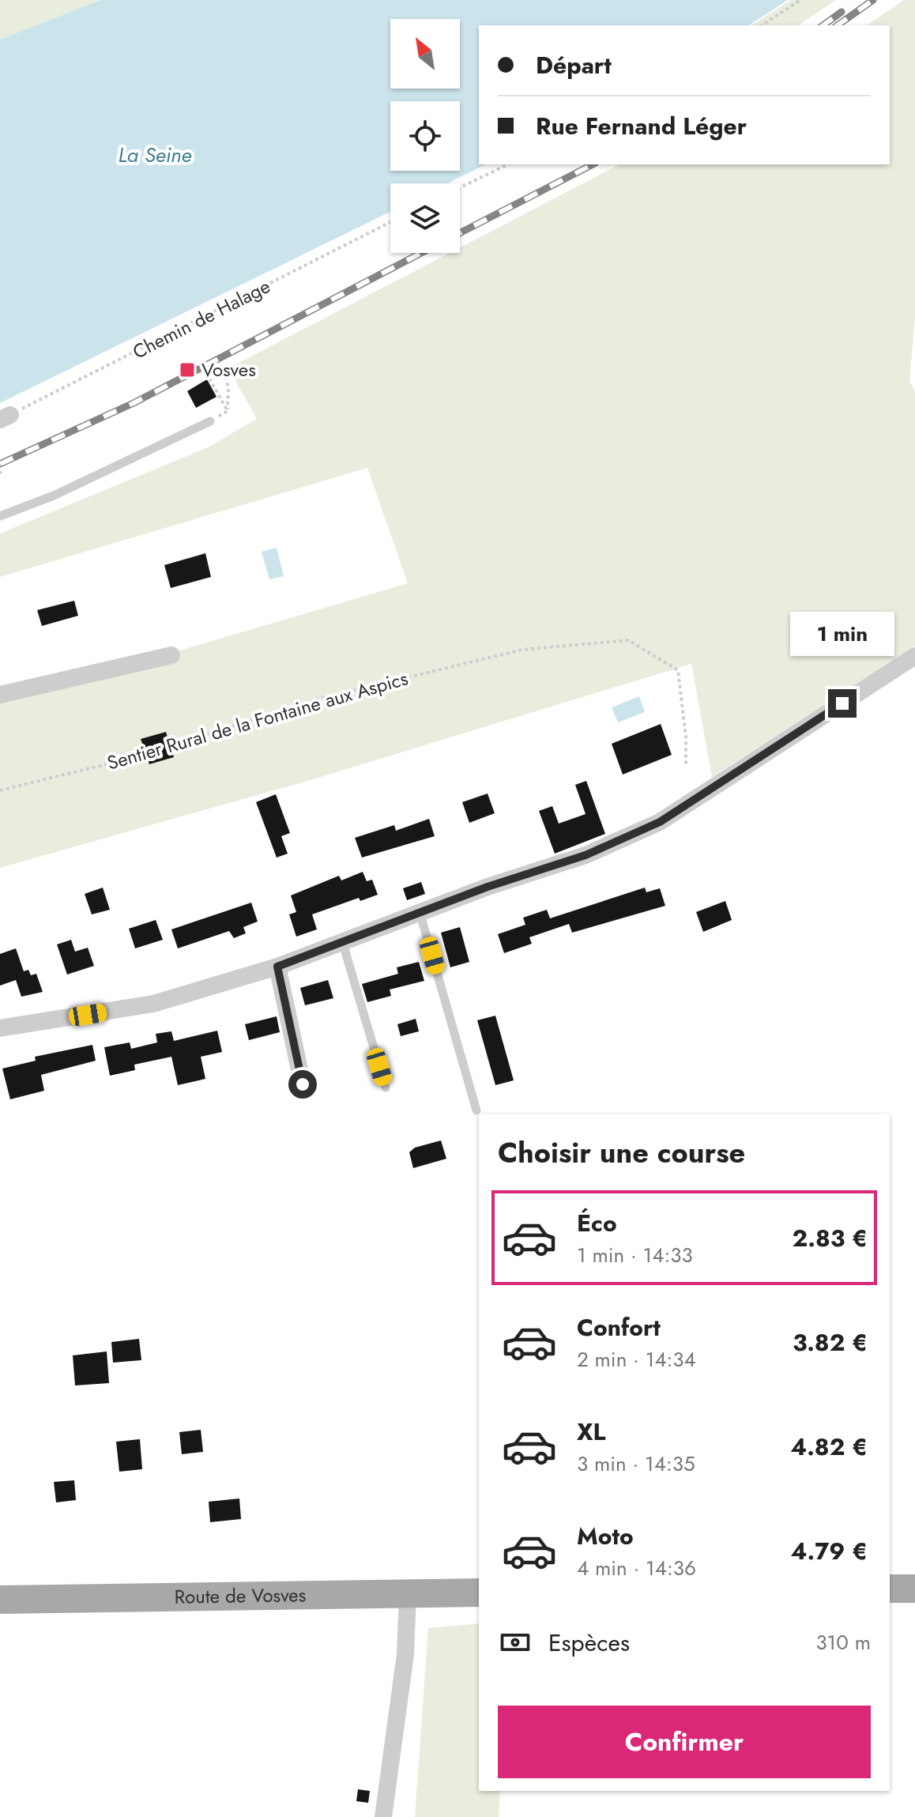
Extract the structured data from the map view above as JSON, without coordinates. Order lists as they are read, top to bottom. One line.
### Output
{"streets":{"main road":["Route de Vosves"],"path":["Chemin de Halage","Sentier Rural de la Fontaine aux Aspics"]},"water":["La Seine"],"places":{"transit":["Vosves"]},"north":"top left","page":{"banner":["Départ","Rue Fernand Léger"],"bubble":"1 min","heading":"Choisir une course","list":[{"name":"Éco","note":"1 min · 14:33","value":"2.83 €"},{"name":"Confort","note":"2 min · 14:34","value":"3.82 €"},{"name":"XL","note":"3 min · 14:35","value":"4.82 €"},{"name":"Moto","note":"4 min · 14:36","value":"4.79 €"}],"pay":["Espèces","310 m"],"buttons":"Confirmer"}}
